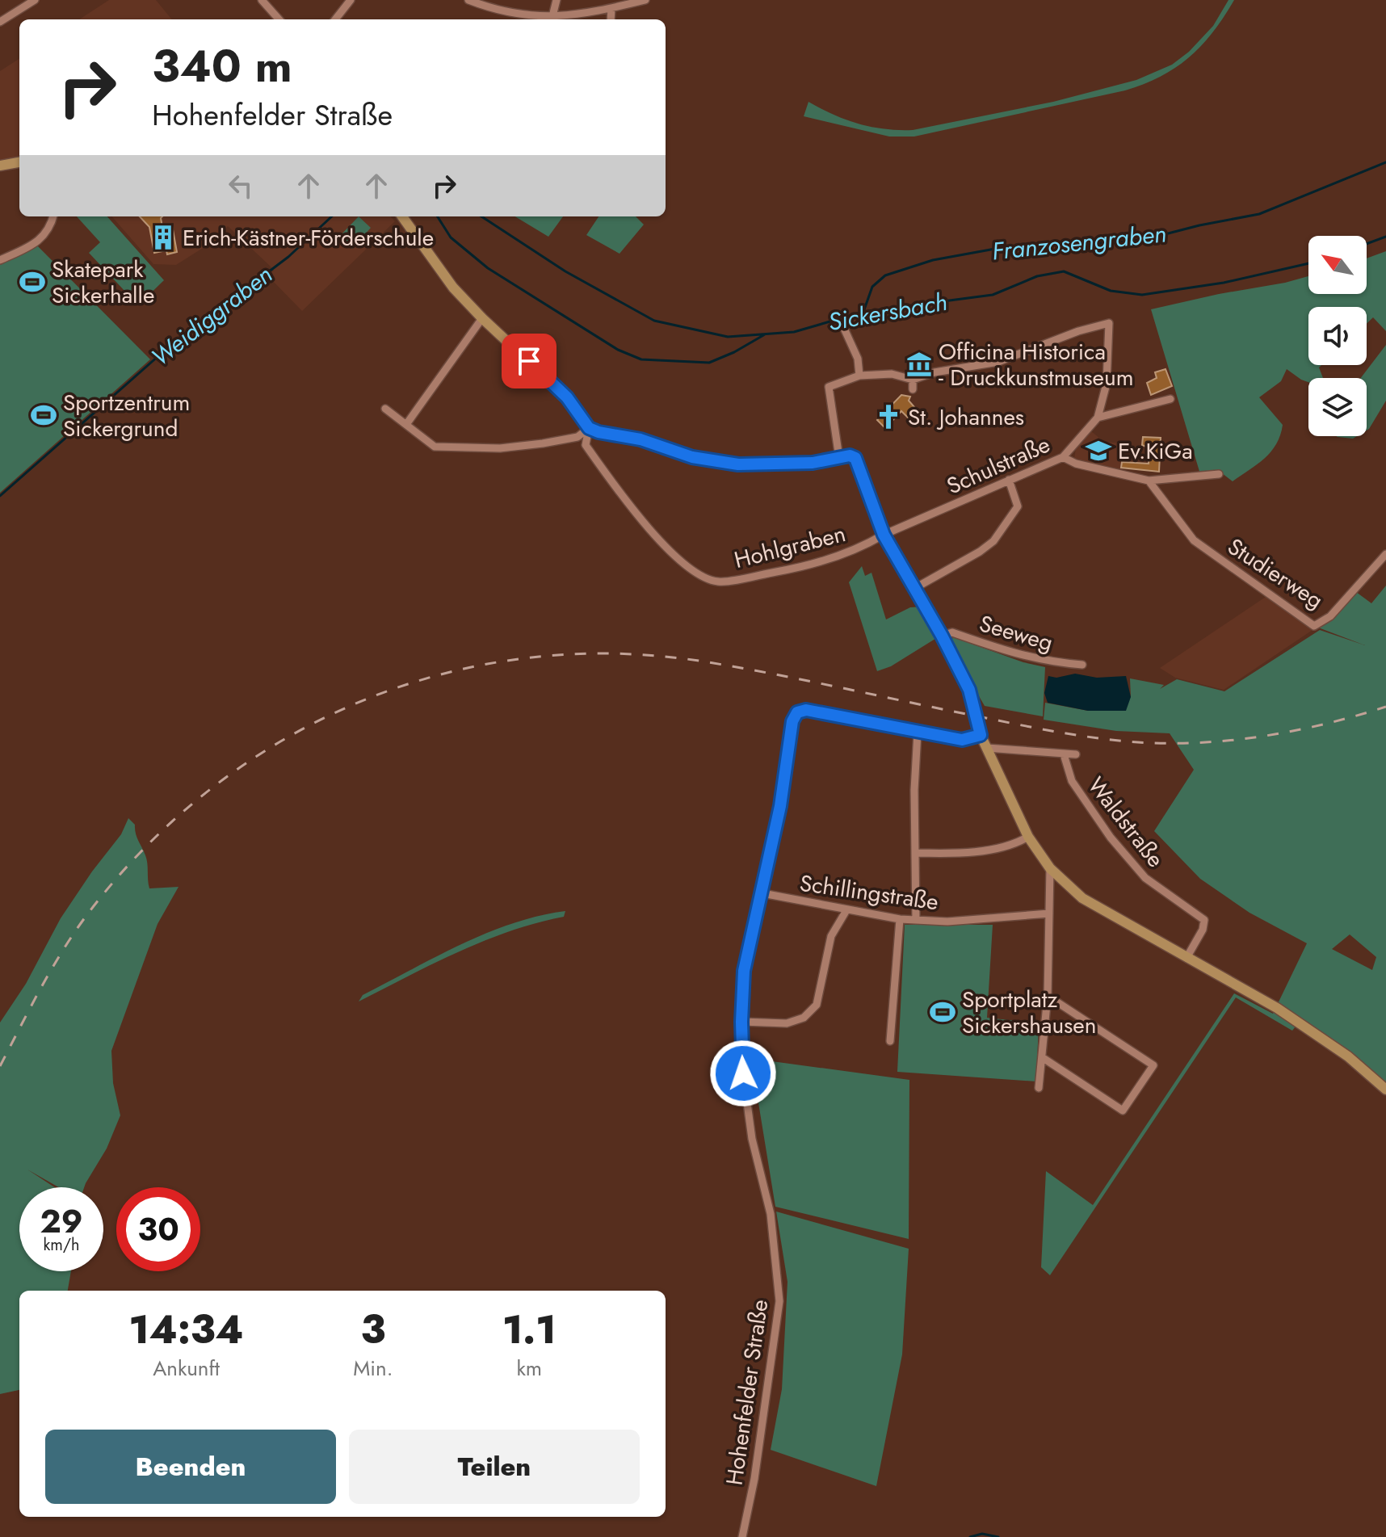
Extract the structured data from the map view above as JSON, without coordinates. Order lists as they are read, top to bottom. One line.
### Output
{"streets":{"street":["Schulstraße","Hohlgraben","Studierweg","Seeweg","Waldstraße","Schillingstraße","Hohenfelder Straße"]},"crossings":[["Schulstraße","Hohlgraben"],["Schillingstraße","Hohenfelder Straße"]],"water":["Franzosengraben","Sickersbach","Weidiggraben"],"places":{"building":["Erich-Kästner-Förderschule"],"sports":["Skatepark Sickerhalle","Sportzentrum Sickergrund","Sportplatz Sickershausen"],"museum":["Officina Historica - Druckkunstmuseum"],"church":["St. Johannes"],"school or university":["Ev.KiGa"]},"north":"top left","page":{"turn":["340 m","Hohenfelder Straße"],"speed":"29 km/h","limit":"30","eta":["14:34","Ankunft","3","Min.","1.1","km"],"buttons":["Beenden","Teilen"]}}
